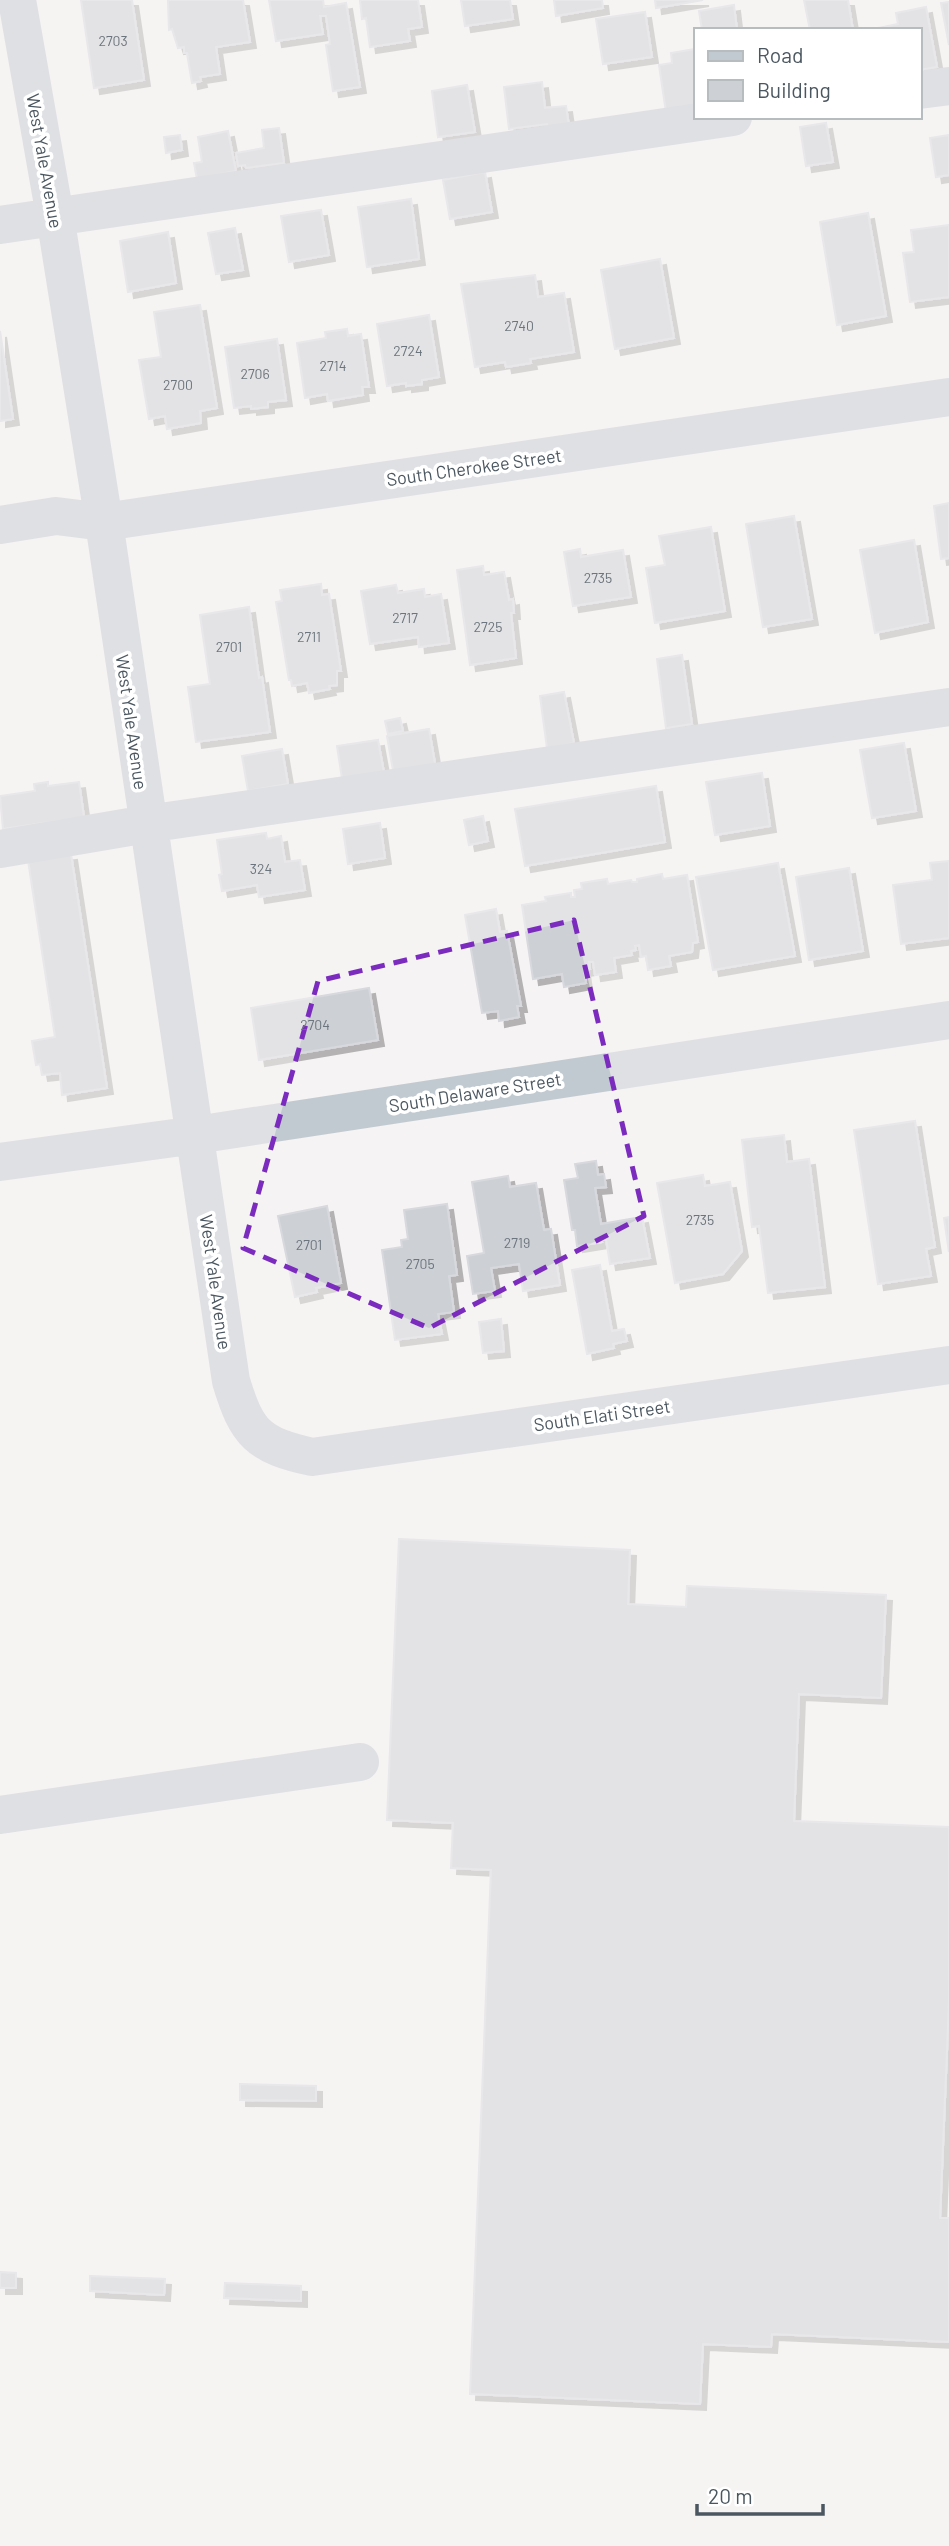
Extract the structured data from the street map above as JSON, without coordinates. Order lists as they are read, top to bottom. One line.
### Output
{"streets":{"street":["West Yale Avenue","South Cherokee Street","South Delaware Street","South Elati Street"]},"crossings":[["West Yale Avenue","South Cherokee Street"],["West Yale Avenue","South Delaware Street"],["West Yale Avenue","South Elati Street"]],"house_numbers":["2703","2740","2724","2714","2706","2700","2735","2717","2725","2711","2701","324","2704","2735","2719","2701","2705"],"legend":["Road","Building"],"scale_bar":"20 m"}
